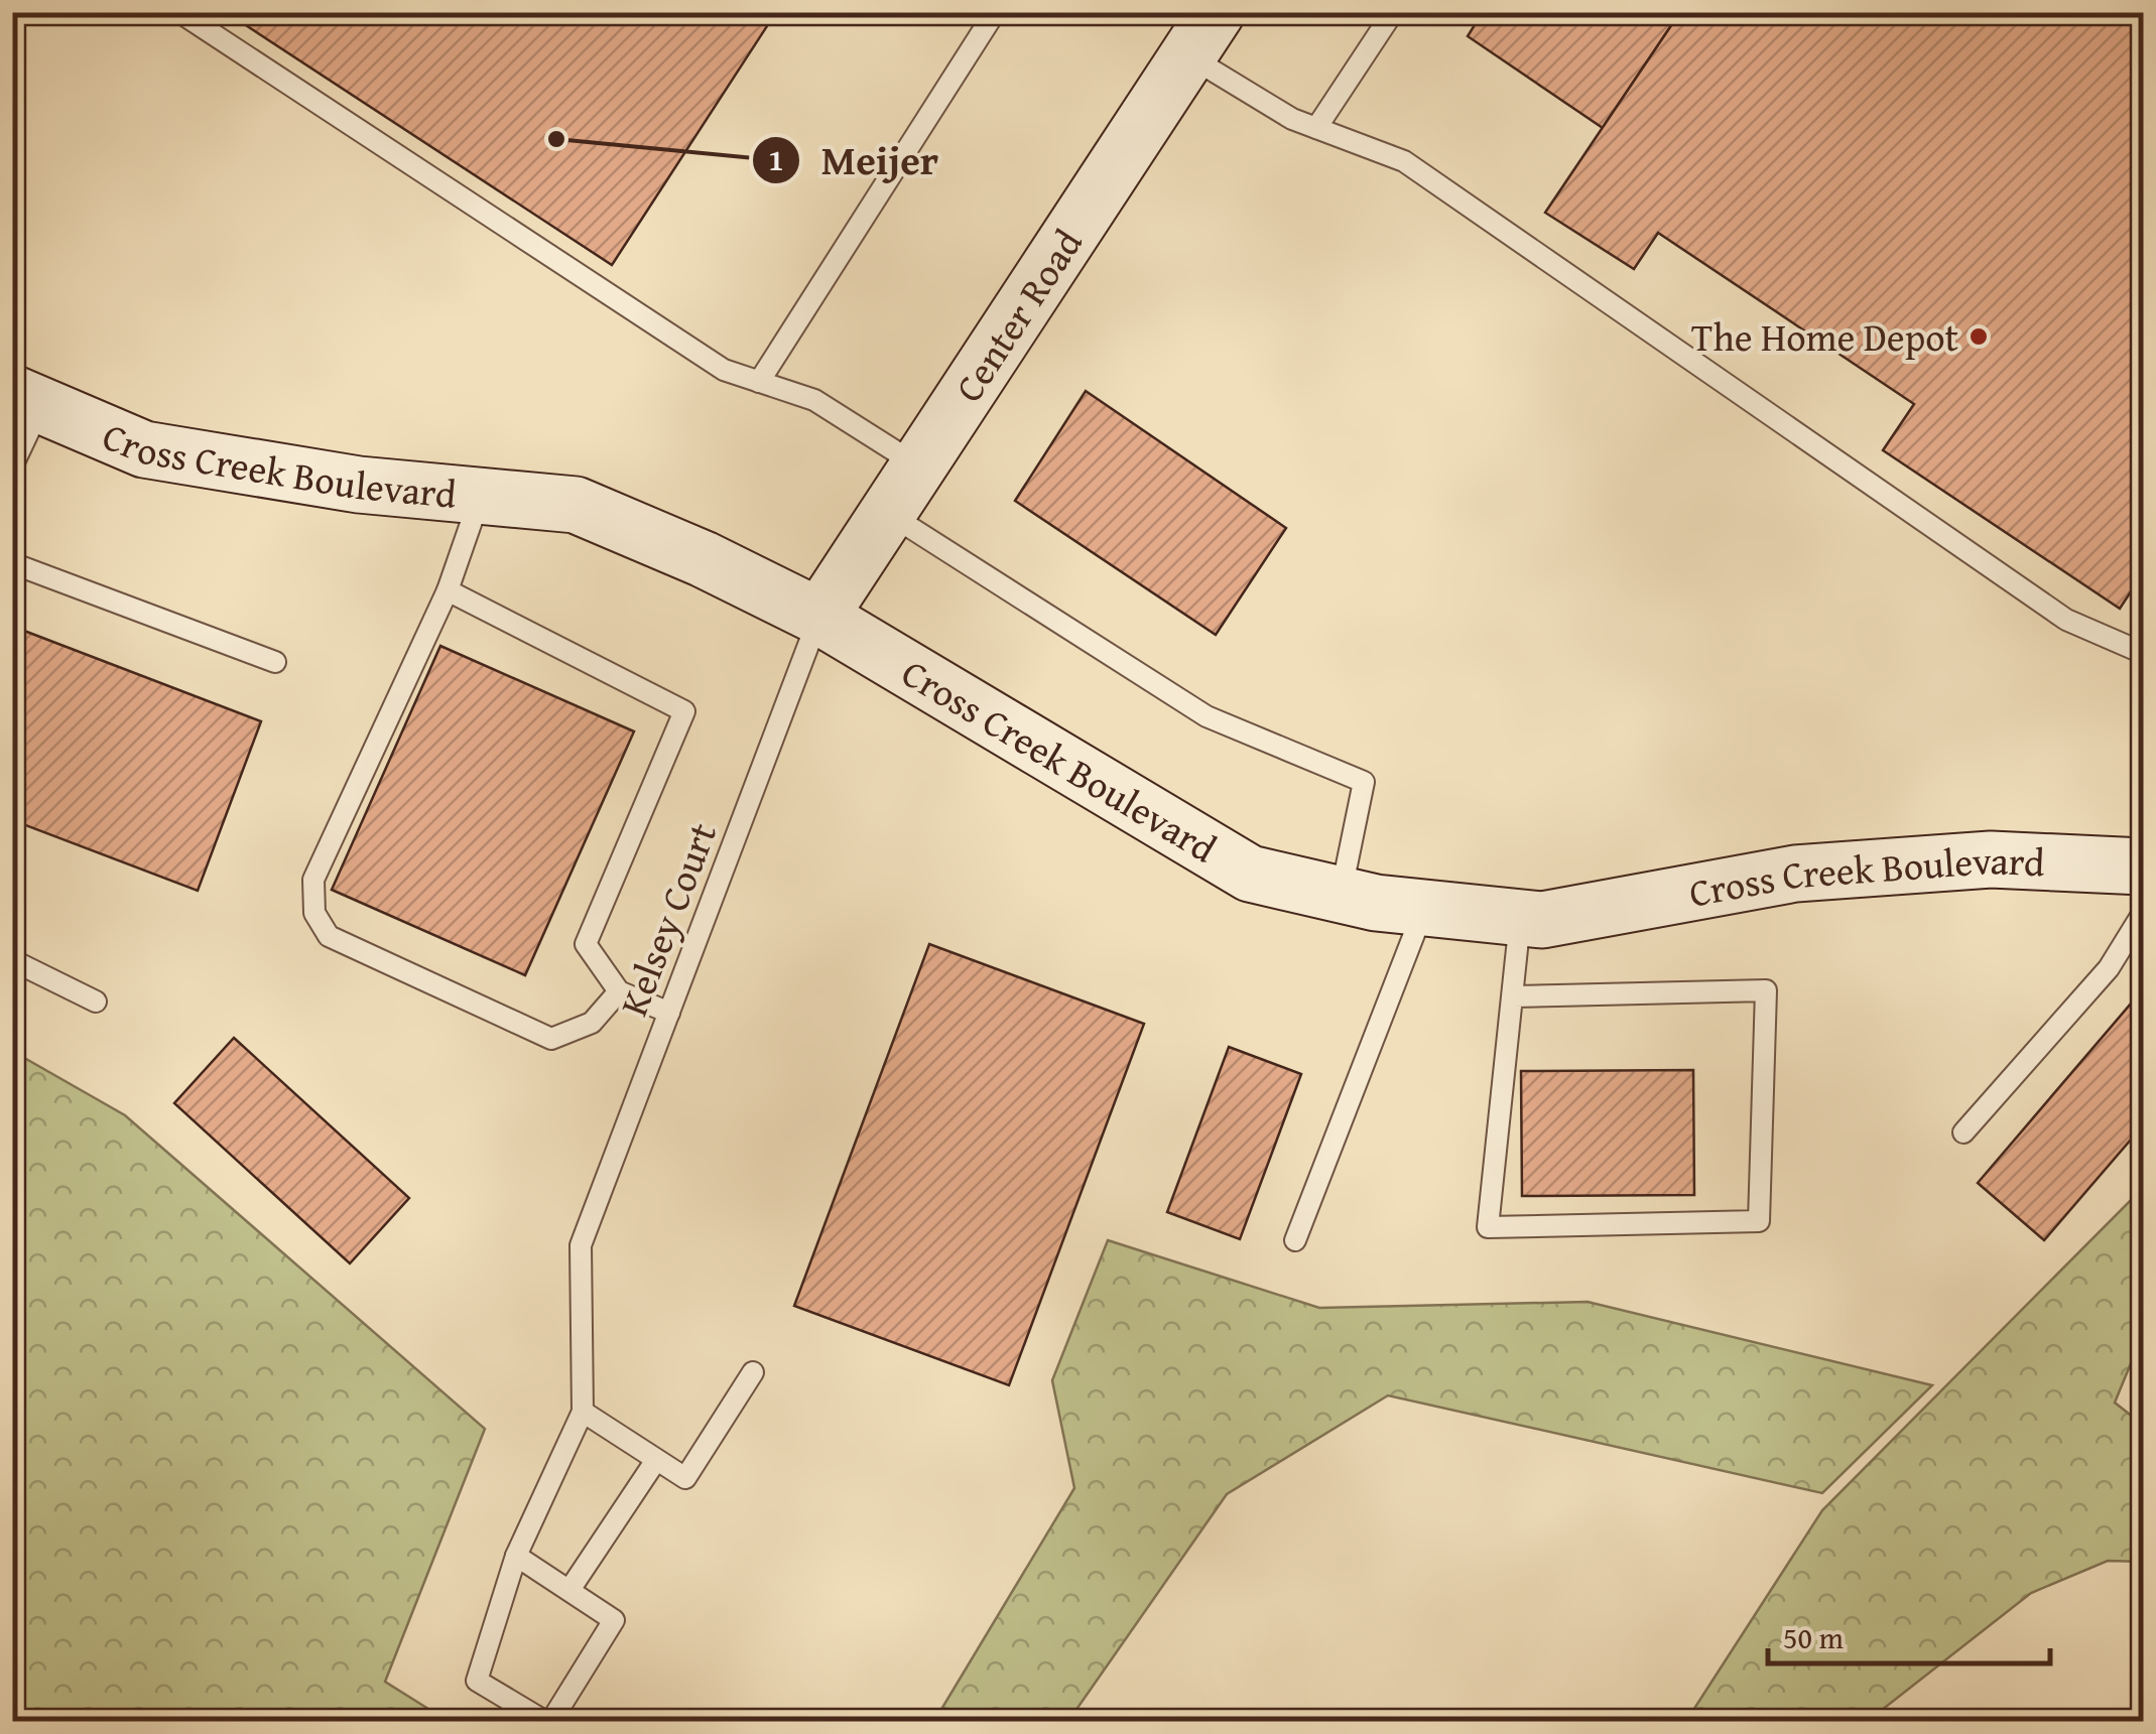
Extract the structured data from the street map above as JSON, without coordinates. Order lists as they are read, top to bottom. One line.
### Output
{"streets":{"street":["Center Road","Cross Creek Boulevard"],"lane":["Kelsey Court"]},"crossings":[["Center Road","Cross Creek Boulevard"],["Center Road","Kelsey Court"],["Cross Creek Boulevard","Kelsey Court"]],"places":["Meijer","The Home Depot"],"scale_bar":"50 m"}
